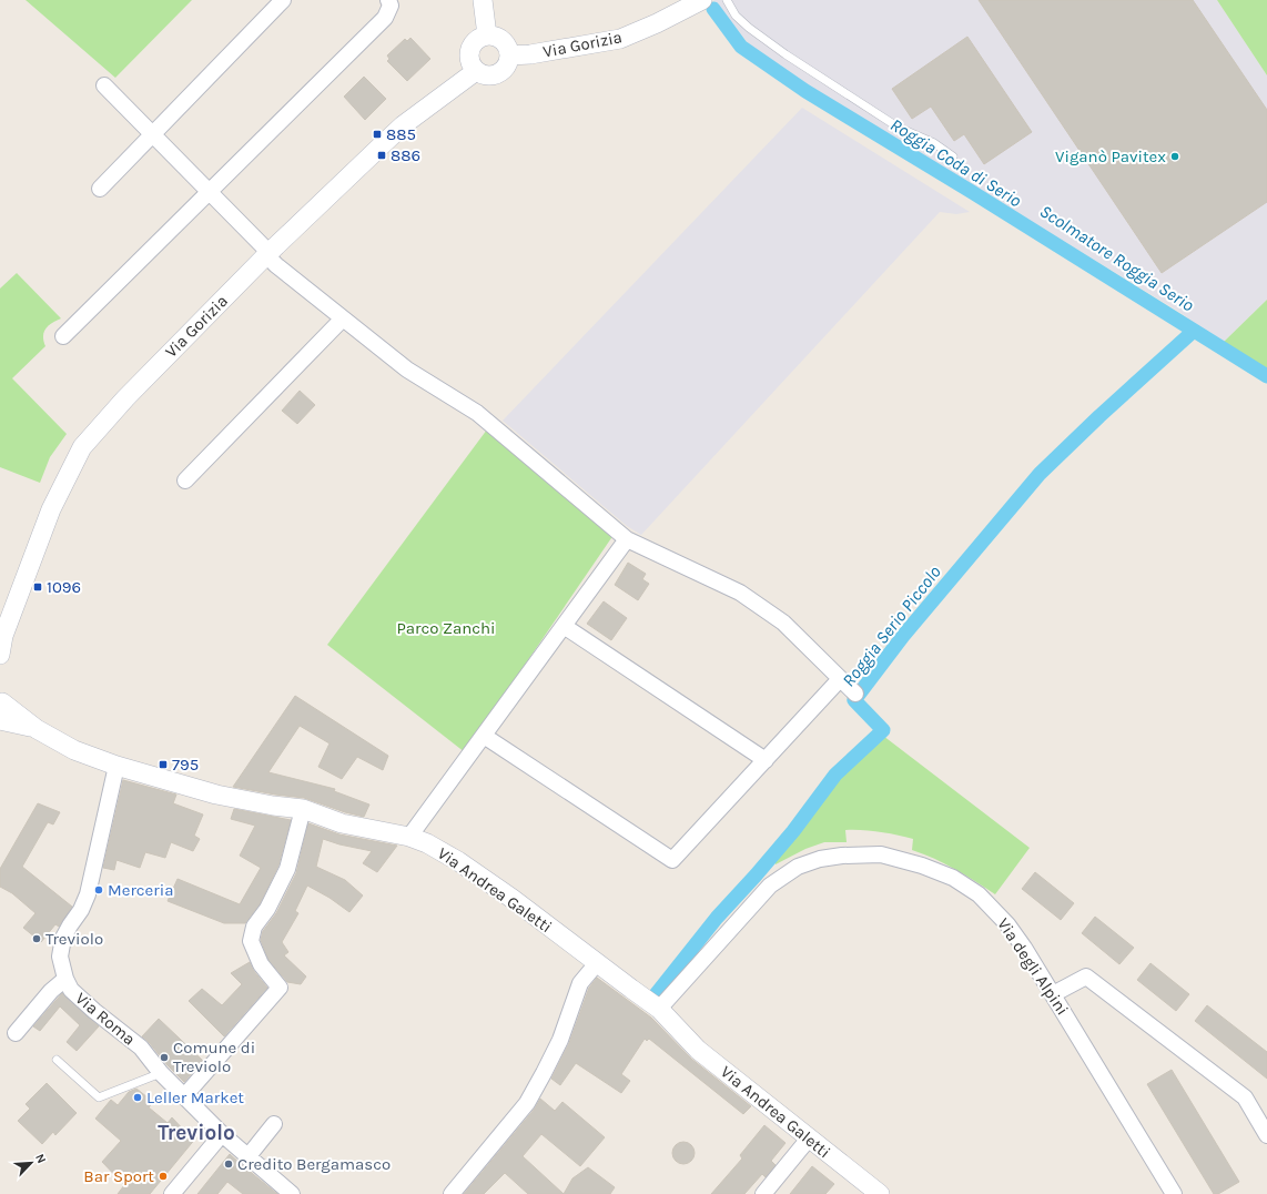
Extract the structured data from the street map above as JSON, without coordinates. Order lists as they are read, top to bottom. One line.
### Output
{"streets":{"street":["Via Gorizia","Via Andrea Galetti","Via degli Alpini","Via Roma"]},"crossings":[["Via Andrea Galetti","Via degli Alpini"],["Via Andrea Galetti","Via Roma"]],"districts":["Treviolo"],"water":["Roggia Coda di Serio","Scolmatore Roggia Serio","Roggia Serio Piccolo"],"parks":["Parco Zanchi"],"places":{"transit":["885","886","1096","795"],"other":["Viganò Pavitex","Merceria","Treviolo","Comune di Treviolo","Leller Market","Credito Bergamasco","Bar Sport"]},"north":"top right"}
